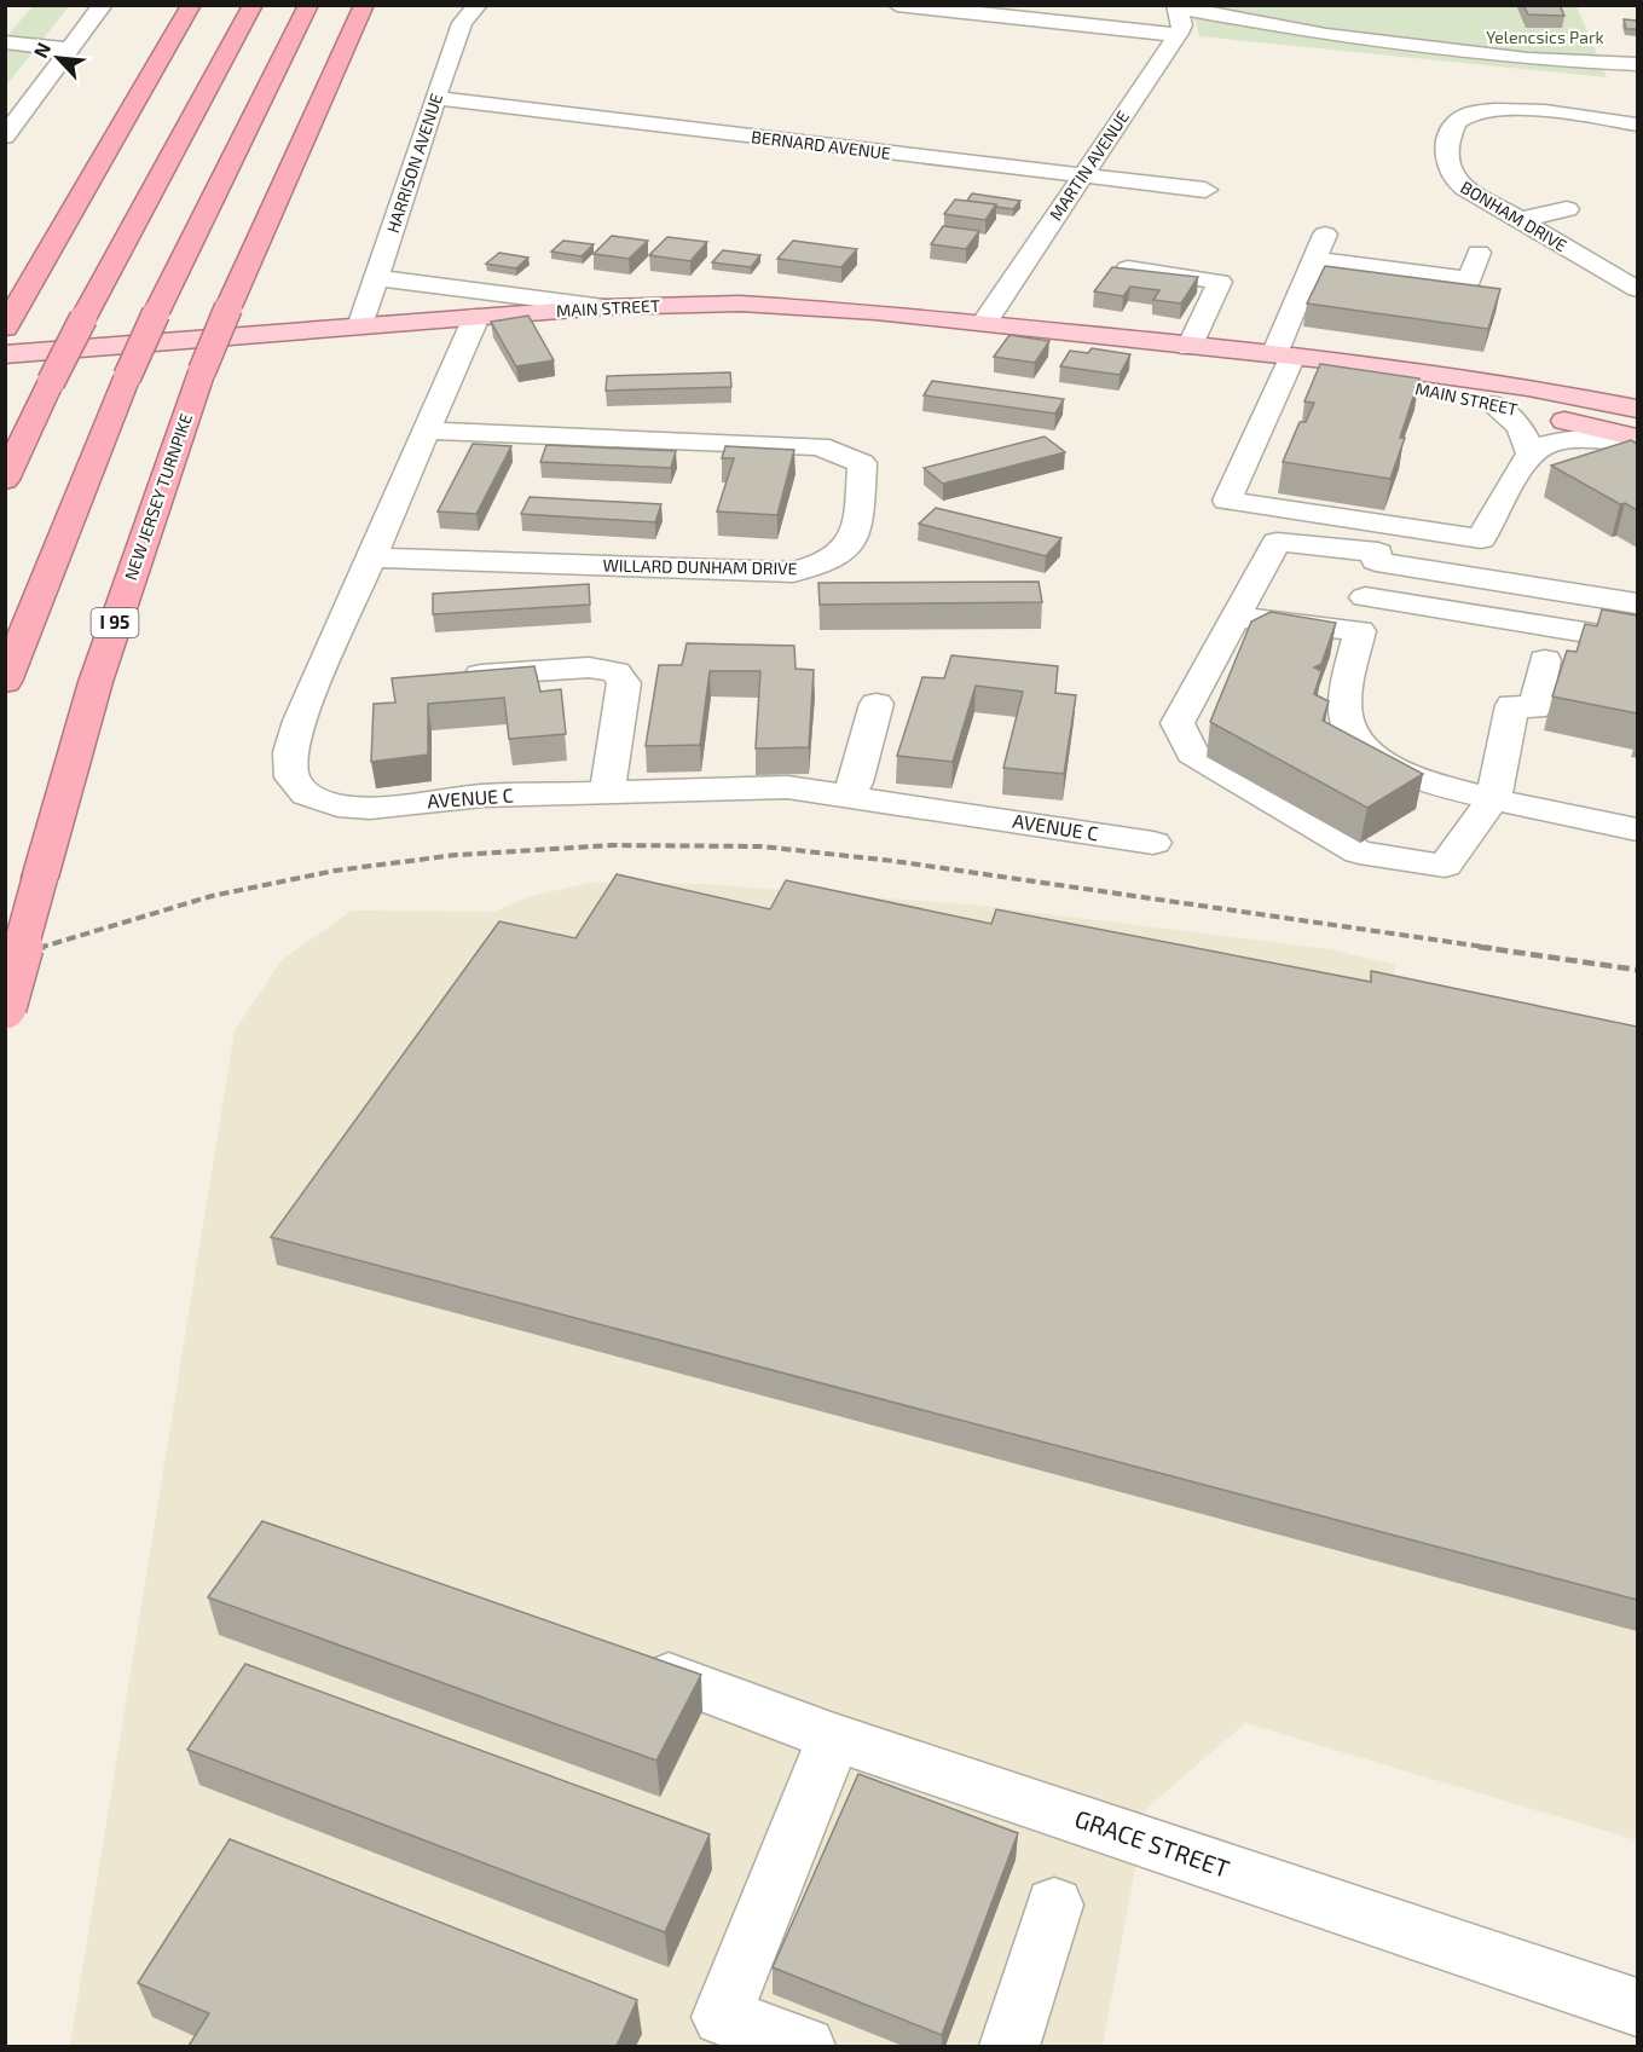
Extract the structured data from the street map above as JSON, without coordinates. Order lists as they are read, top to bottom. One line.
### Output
{"streets":{"highway":["NEW JERSEY TURNPIKE","I 95"],"main road":["MAIN STREET"],"street":["BERNARD AVENUE","HARRISON AVENUE","MARTIN AVENUE","BONHAM DRIVE","WILLARD DUNHAM DRIVE","AVENUE C","GRACE STREET"]},"crossings":[["BERNARD AVENUE","HARRISON AVENUE"],["BERNARD AVENUE","MARTIN AVENUE"],["HARRISON AVENUE","MAIN STREET"],["MARTIN AVENUE","MAIN STREET"],["MAIN STREET","AVENUE C"],["WILLARD DUNHAM DRIVE","AVENUE C"]],"parks":["Yelencsics Park"],"north":"top left"}
